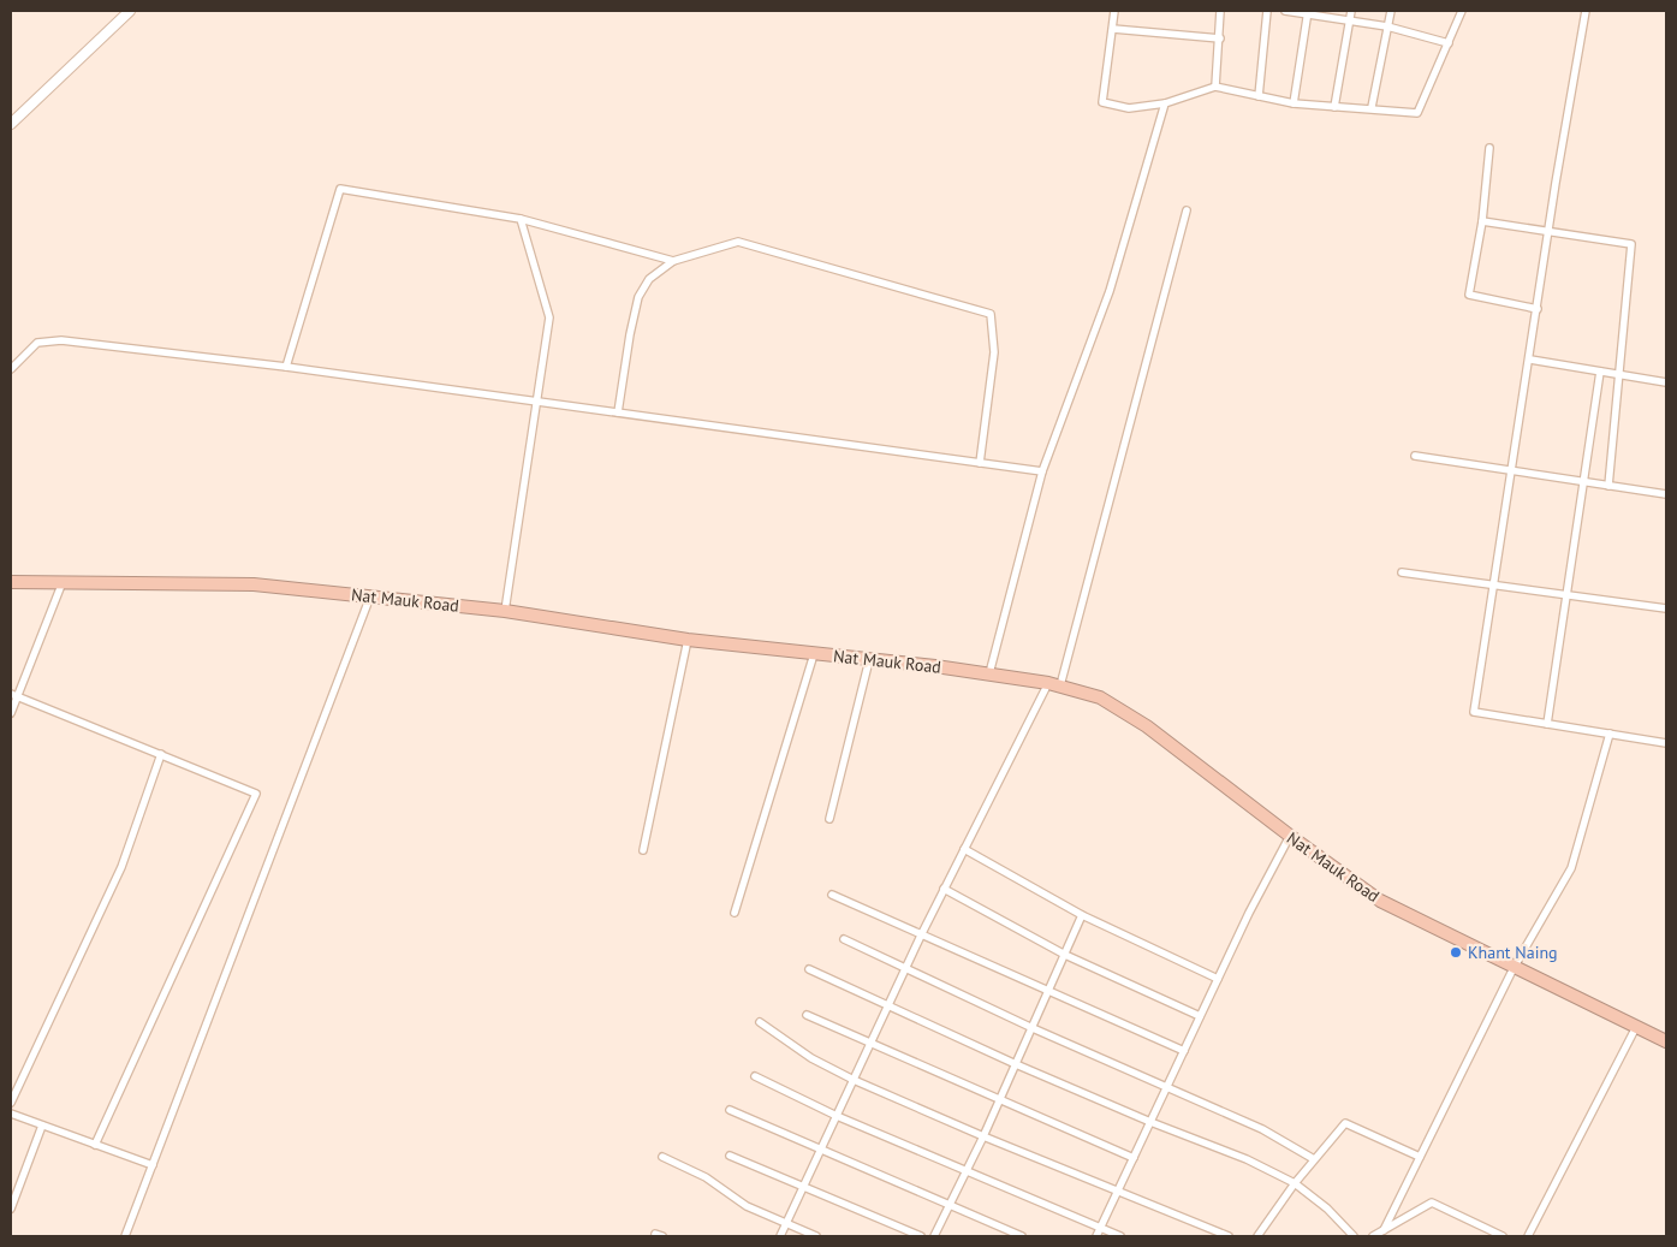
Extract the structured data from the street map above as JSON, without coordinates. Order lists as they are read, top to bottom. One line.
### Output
{"streets":{"highway":["Nat Mauk Road"]},"places":["Khant Naing"]}
